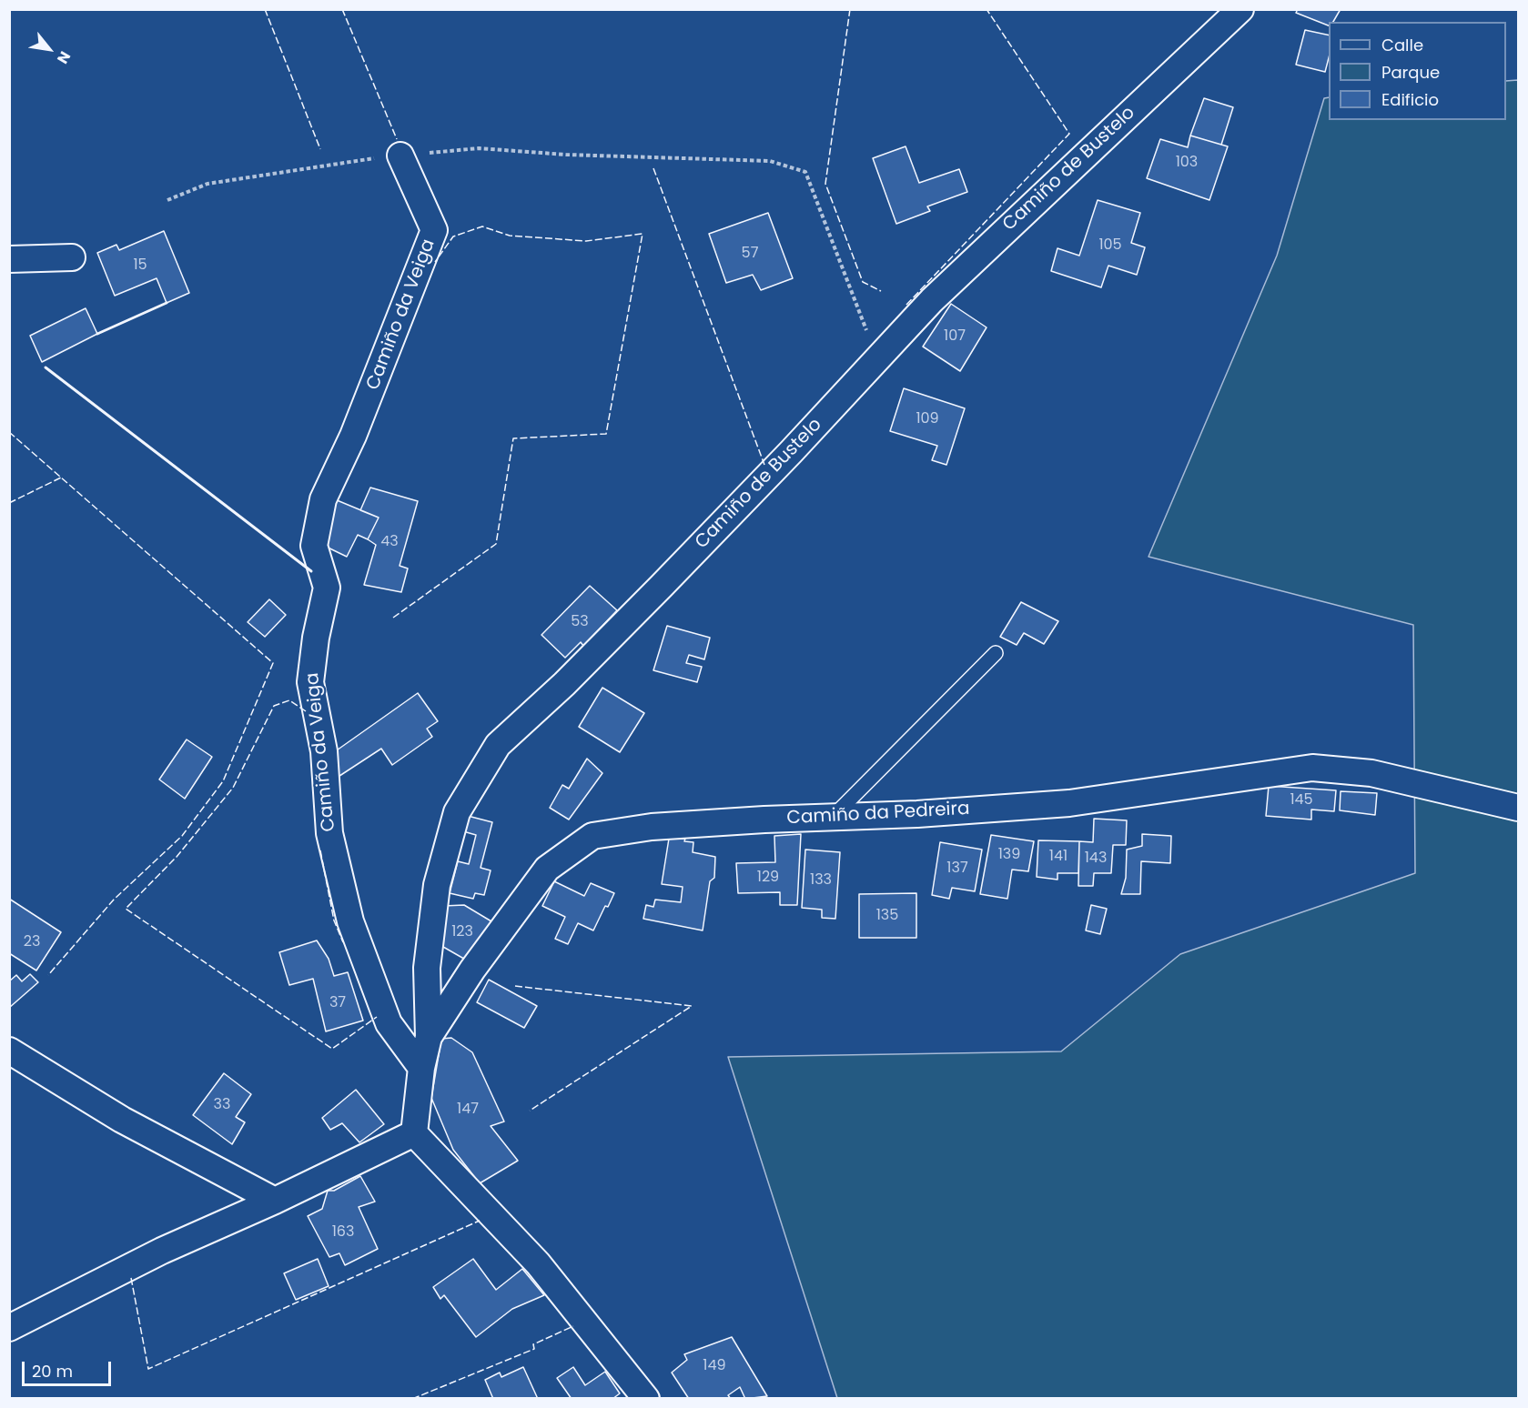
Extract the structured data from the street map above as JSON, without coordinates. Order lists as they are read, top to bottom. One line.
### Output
{"streets":{"street":["Camiño de Bustelo","Camiño da Veiga","Camiño da Pedreira"]},"crossings":[["Camiño de Bustelo","Camiño da Pedreira"],["Camiño da Veiga","Camiño da Pedreira"]],"house_numbers":["103","105","57","15","107","109","43","53","145","139","141","143","137","129","133","135","123","23","37","33","147","163","149"],"legend":["Calle","Parque","Edificio"],"scale_bar":"20 m","north":"bottom right"}
